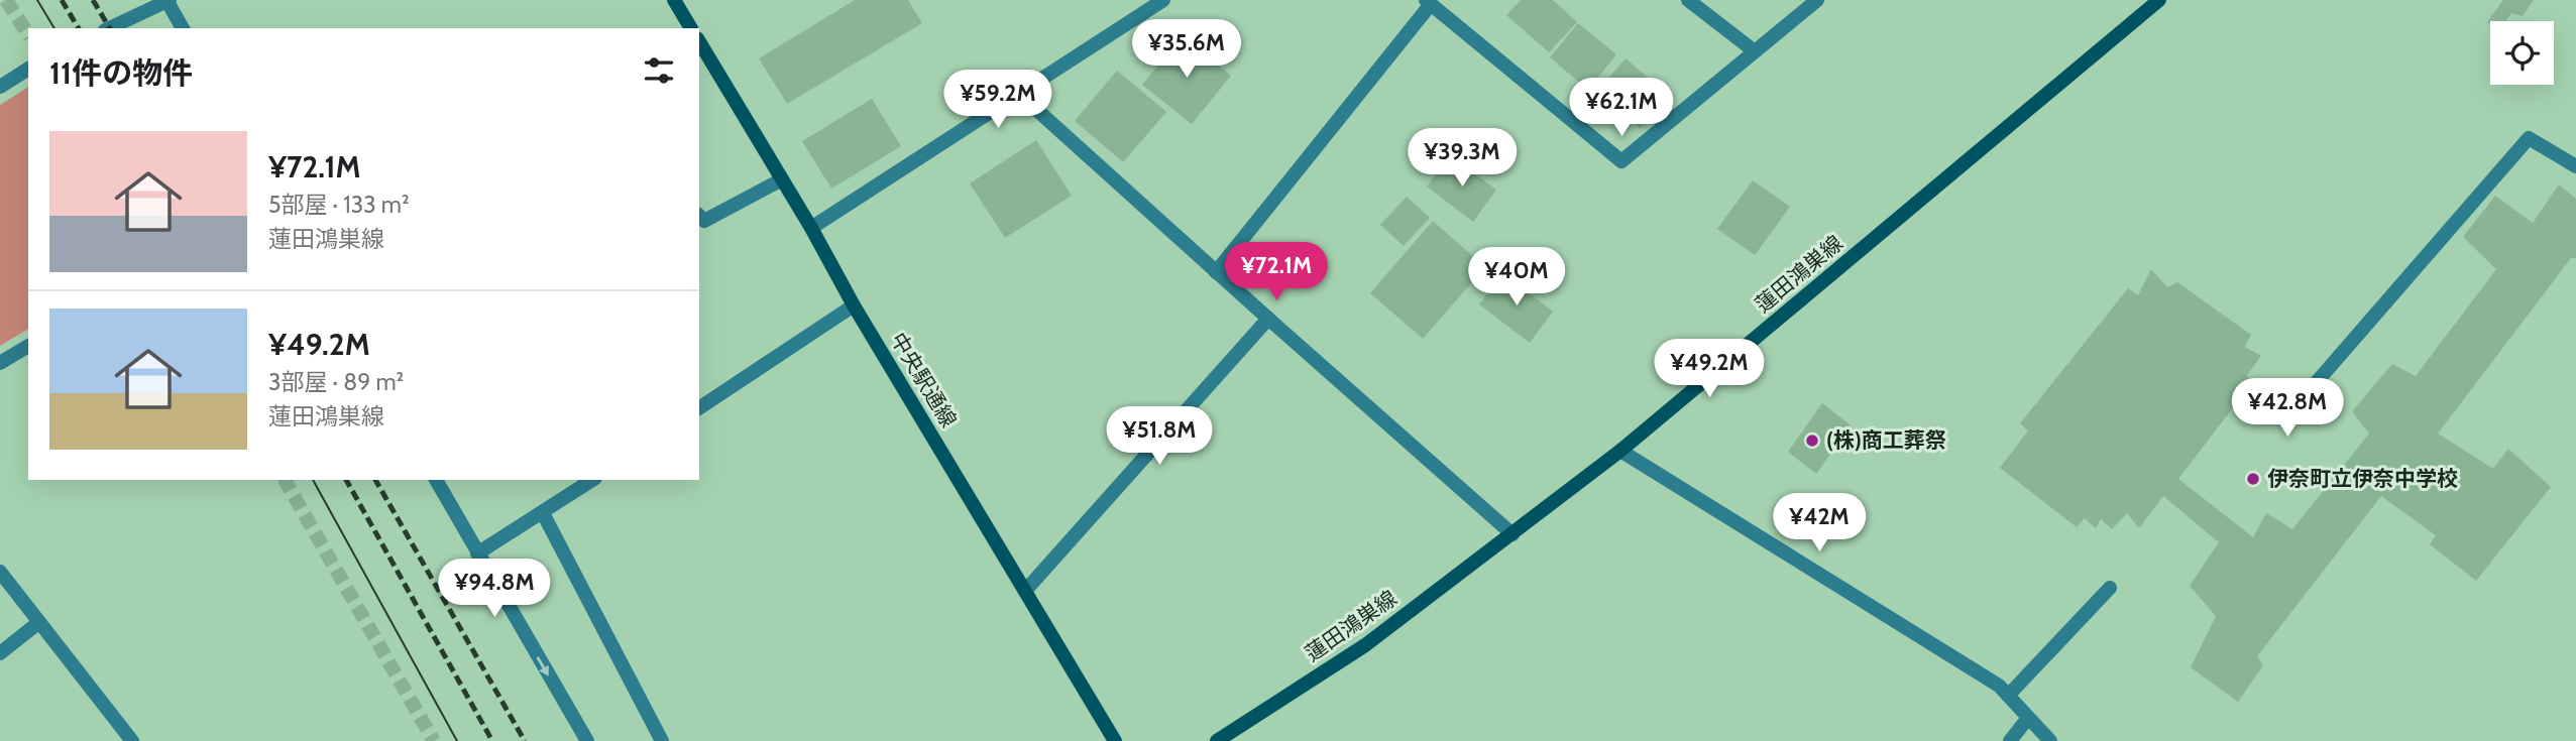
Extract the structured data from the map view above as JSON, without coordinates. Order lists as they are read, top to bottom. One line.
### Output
{"streets":{"main road":["蓮田鴻巣線","中央駅通線"]},"places":["(株)商工葬祭","伊奈町立伊奈中学校"],"page":{"price":["¥35.6M","¥59.2M","¥62.1M","¥39.3M","¥72.1M","¥40M","¥49.2M","¥42.8M","¥51.8M","¥42M","¥94.8M"],"heading":"11件の物件","list":[{"name":"¥72.1M","note":"5部屋 · 133 m² · 蓮田鴻巣線"},{"name":"¥49.2M","note":"3部屋 · 89 m² · 蓮田鴻巣線"}]}}
